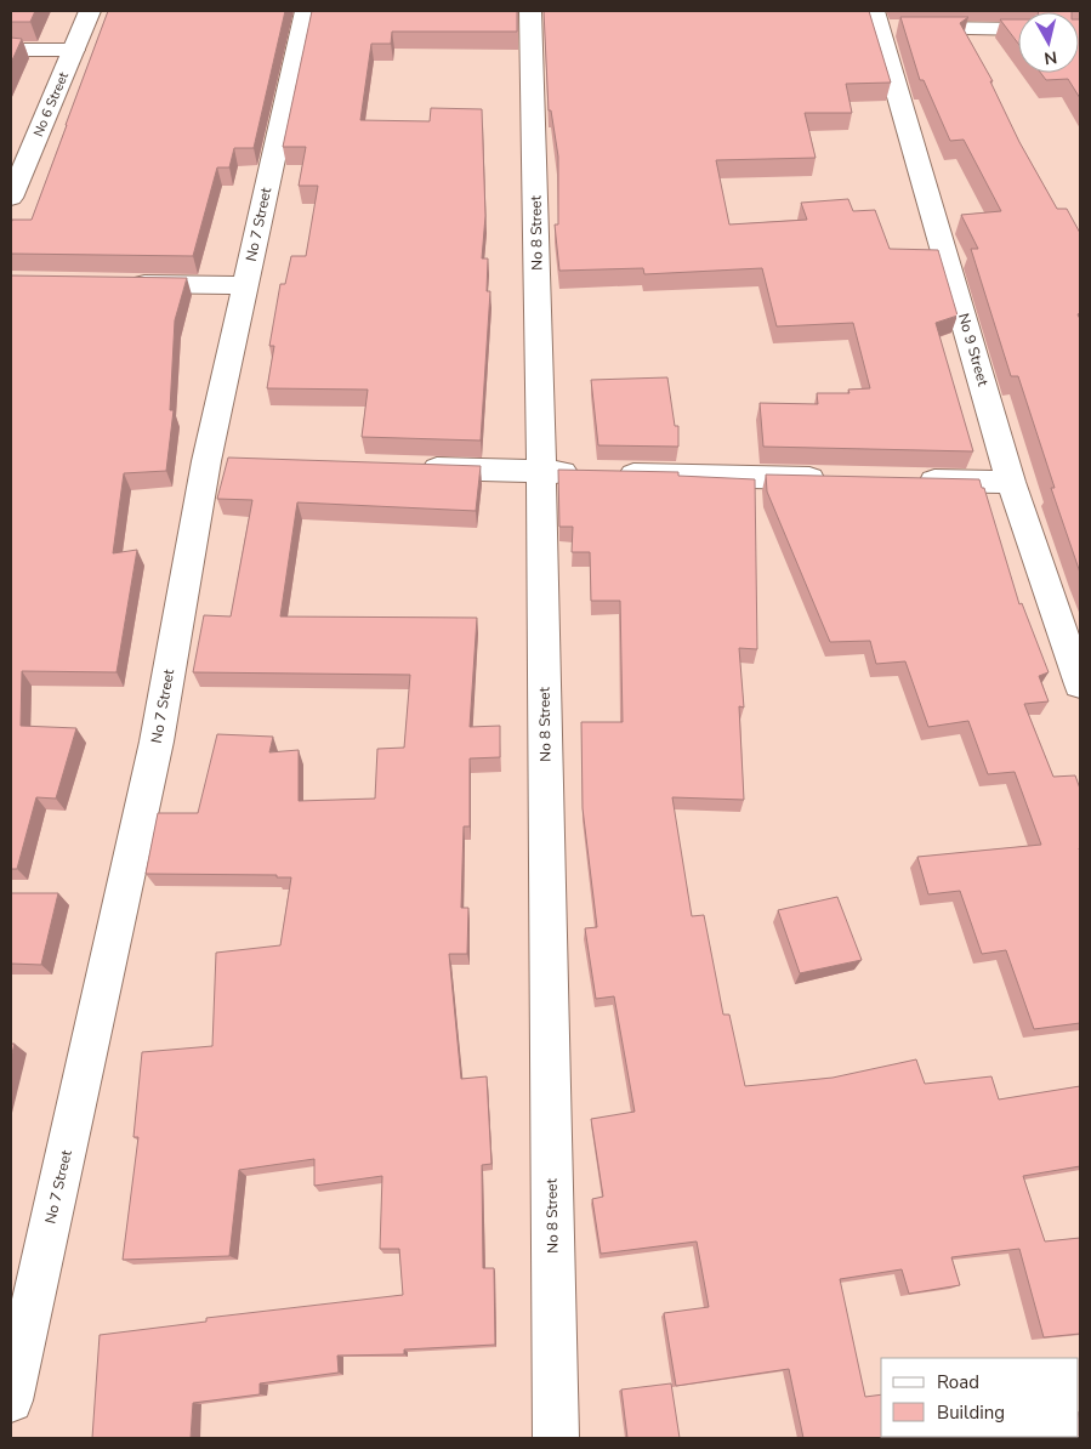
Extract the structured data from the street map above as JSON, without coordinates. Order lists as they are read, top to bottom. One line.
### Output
{"streets":{"street":["No 6 Street","No 7 Street","No 8 Street","No 9 Street"]},"legend":["Road","Building"],"north":"bottom"}
